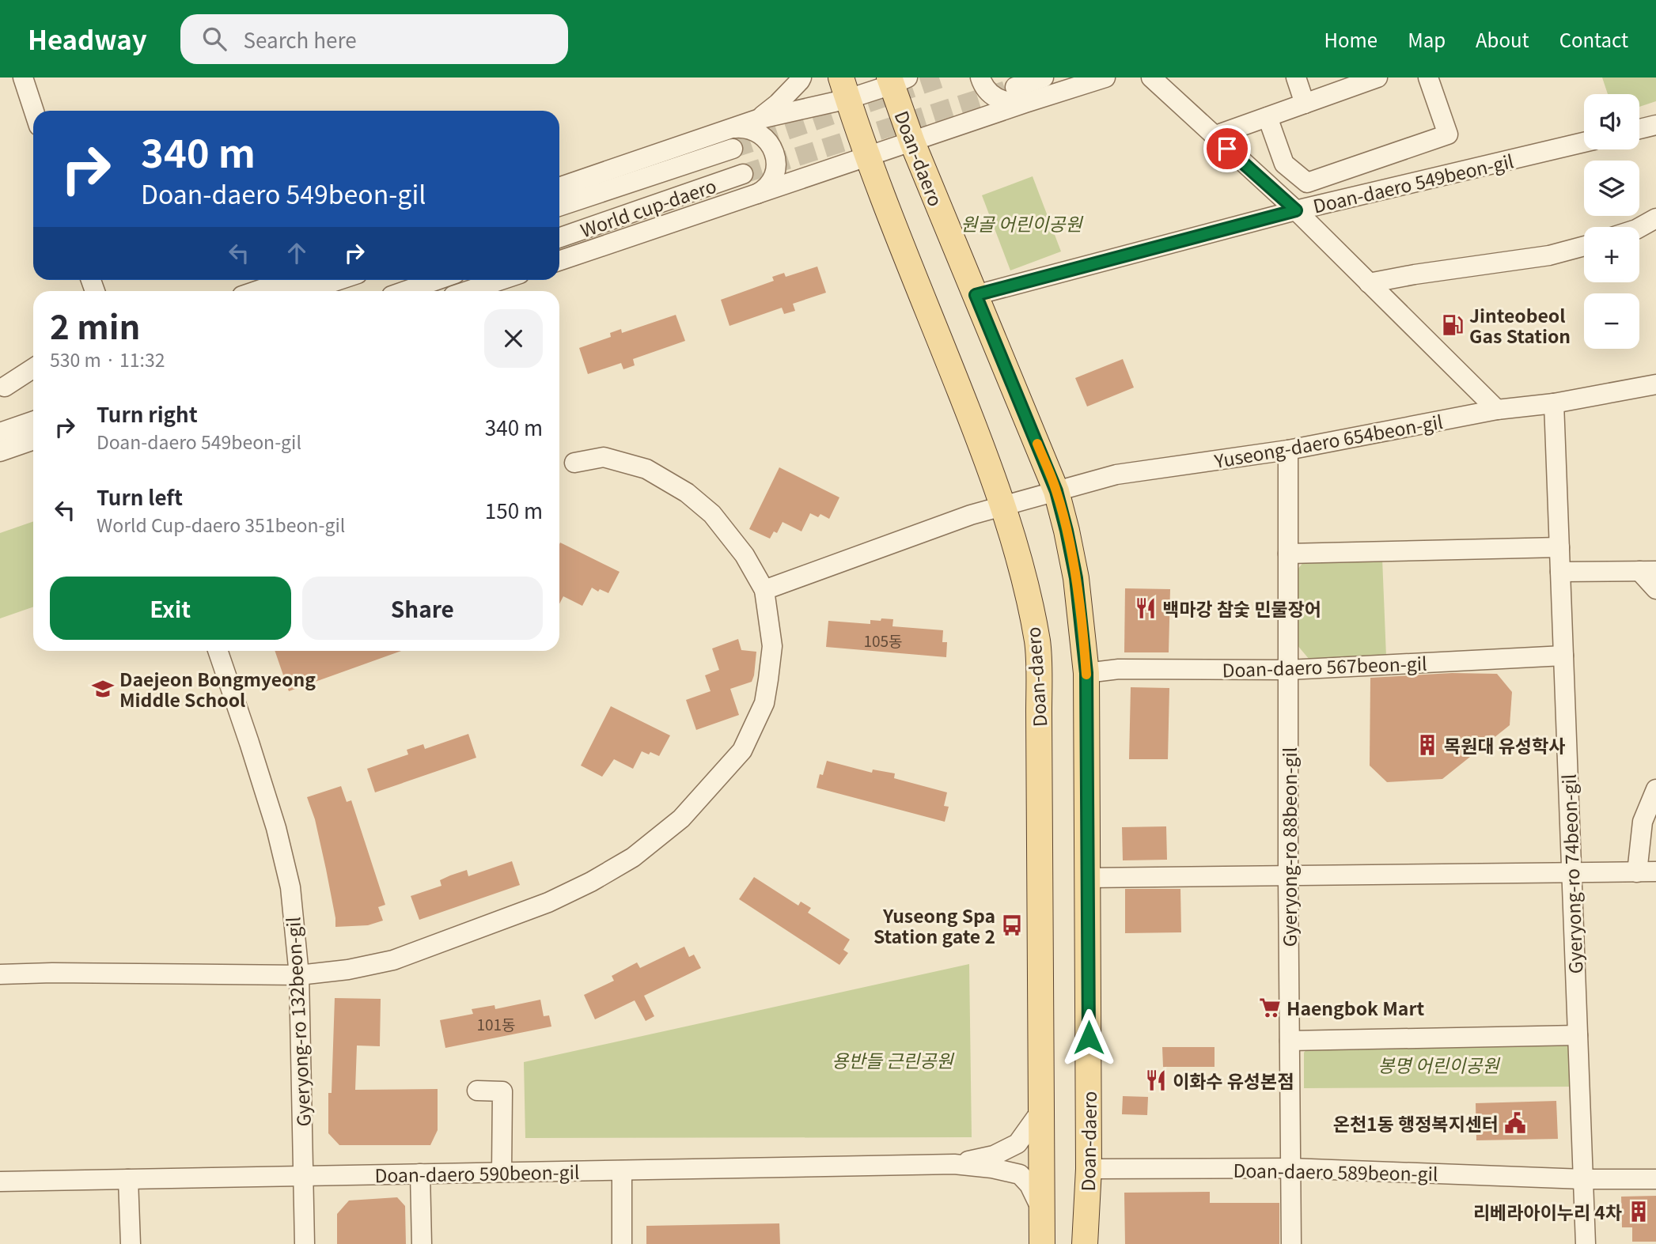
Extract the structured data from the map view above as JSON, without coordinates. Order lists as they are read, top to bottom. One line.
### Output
{"streets":{"main road":["Doan-daero"],"street":["Doan-daero 549beon-gil","World cup-daero","Yuseong-daero 654beon-gil","Doan-daero 567beon-gil","Gyeryong-ro 88beon-gil","Gyeryong-ro 74beon-gil","Gyeryong-ro 132beon-gil","Doan-daero 589beon-gil","Doan-daero 590beon-gil"]},"crossings":[["Doan-daero","Doan-daero 549beon-gil"],["Doan-daero","Yuseong-daero 654beon-gil"],["Doan-daero","Doan-daero 567beon-gil"],["Doan-daero","Doan-daero 589beon-gil"],["Yuseong-daero 654beon-gil","Gyeryong-ro 88beon-gil"],["Yuseong-daero 654beon-gil","Gyeryong-ro 74beon-gil"],["Doan-daero 567beon-gil","Gyeryong-ro 88beon-gil"],["Doan-daero 567beon-gil","Gyeryong-ro 74beon-gil"],["Gyeryong-ro 88beon-gil","Doan-daero 589beon-gil"],["Gyeryong-ro 74beon-gil","Doan-daero 589beon-gil"],["Gyeryong-ro 132beon-gil","Doan-daero 590beon-gil"]],"parks":["원골 어린이공원","용반들 근린공원","봉명 어린이공원"],"places":{"fuel station":["Jinteobeol Gas Station"],"restaurant":["백마강 참숯 민물장어","이화수 유성본점"],"school or university":["Daejeon Bongmyeong Middle School"],"building":["목원대 유성학사","리베라아이누리 4차"],"bus stop":["Yuseong Spa Station gate 2"],"supermarket":["Haengbok Mart"],"public building":["온천1동 행정복지센터"]},"house_numbers":["105동","101동"],"page":{"header":"Headway","search":"Search here","nav":["Home","Map","About","Contact"],"map_buttons":["+","−"],"turn":["340 m","Doan-daero 549beon-gil"],"heading":["2 min","530 m · 11:32"],"list":[{"name":"Turn right","note":"Doan-daero 549beon-gil","value":"340 m"},{"name":"Turn left","note":"World Cup-daero 351beon-gil","value":"150 m"}],"buttons":["Exit","Share"]}}
